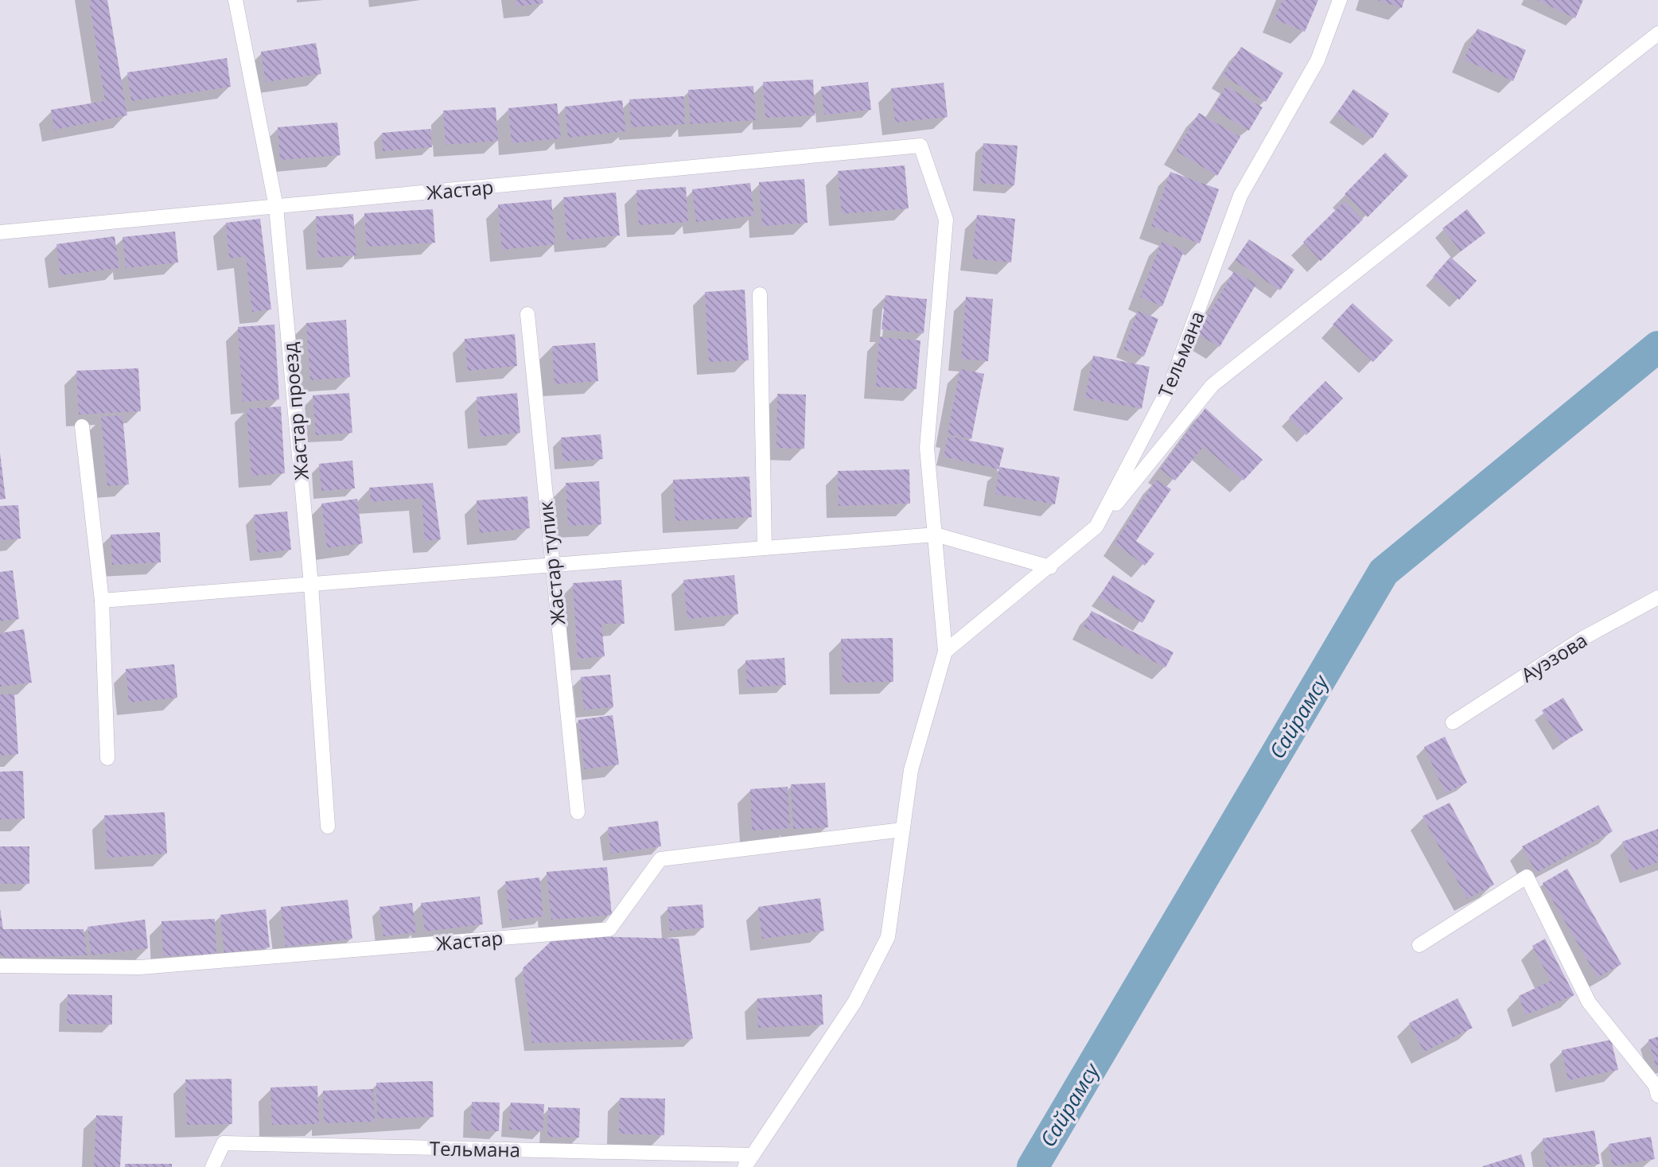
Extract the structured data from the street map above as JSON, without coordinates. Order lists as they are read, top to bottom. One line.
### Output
{"streets":{"street":["Жастар","Тельмана","Жастар проезд","Жастар тупик","Ауэзова"]},"crossings":[["Жастар","Жастар проезд"]],"water":["Сайрамсу"]}
